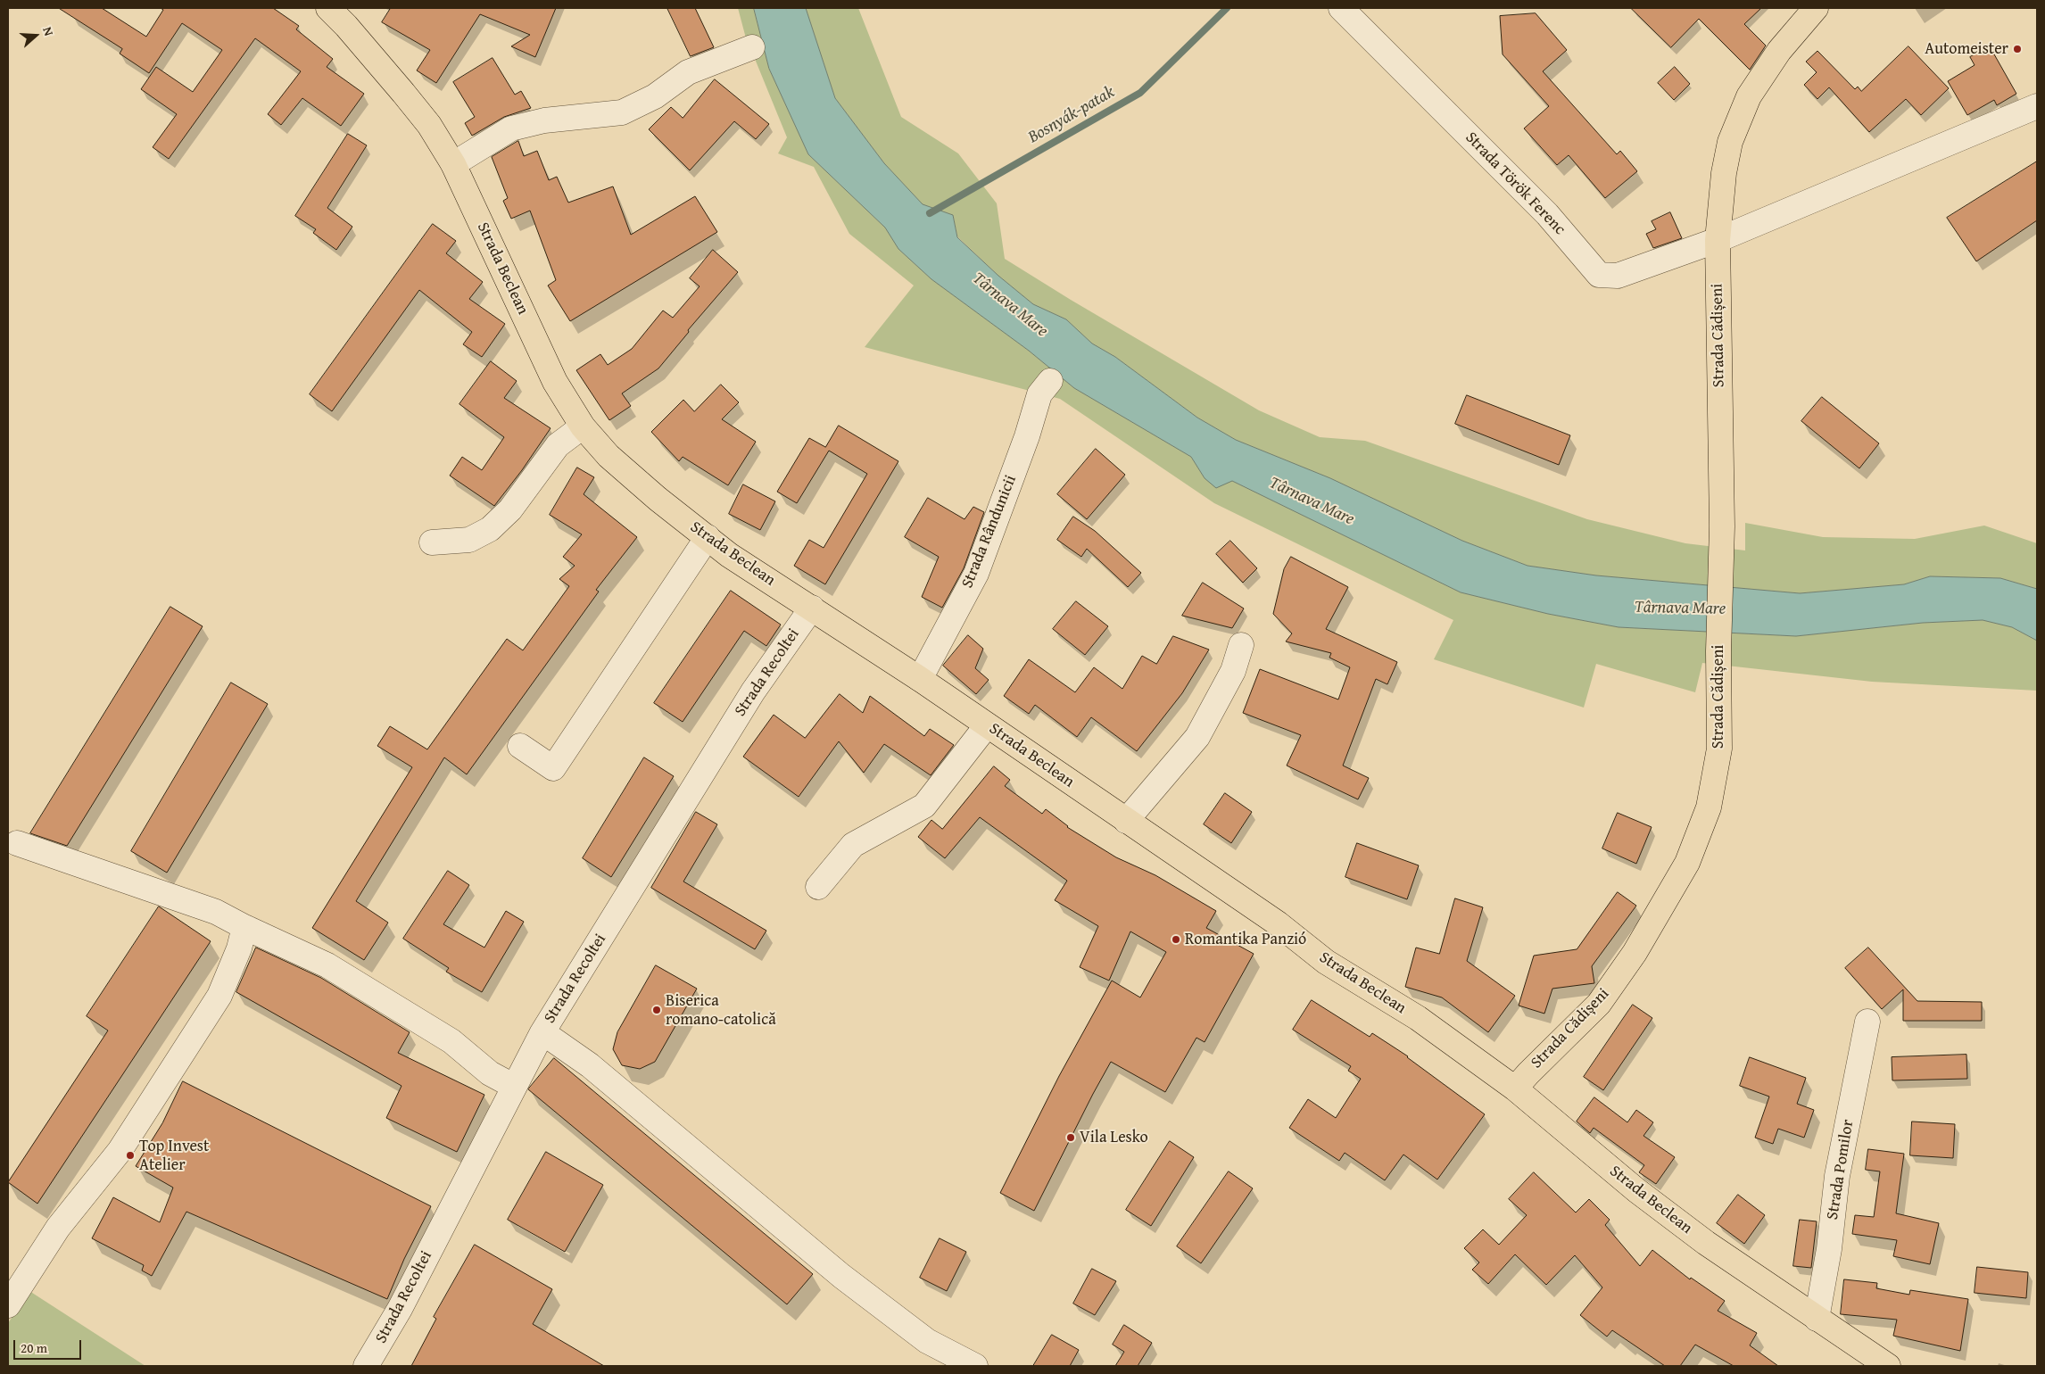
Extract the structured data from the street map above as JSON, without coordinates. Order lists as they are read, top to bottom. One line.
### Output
{"streets":{"main road":["Strada Beclean","Strada Cădișeni"],"street":["Strada Török Ferenc","Strada Rândunicii","Strada Recoltei","Strada Pomilor"]},"crossings":[["Strada Török Ferenc","Strada Cădișeni"],["Strada Beclean","Strada Cădișeni"],["Strada Beclean","Strada Rândunicii"],["Strada Beclean","Strada Recoltei"],["Strada Beclean","Strada Pomilor"]],"water":["Bosnyák-patak","Târnava Mare"],"places":["Automeister","Romantika Panzió","Biserica romano-catolică","Vila Lesko","Top Invest Atelier"],"scale_bar":"20 m","north":"right"}
